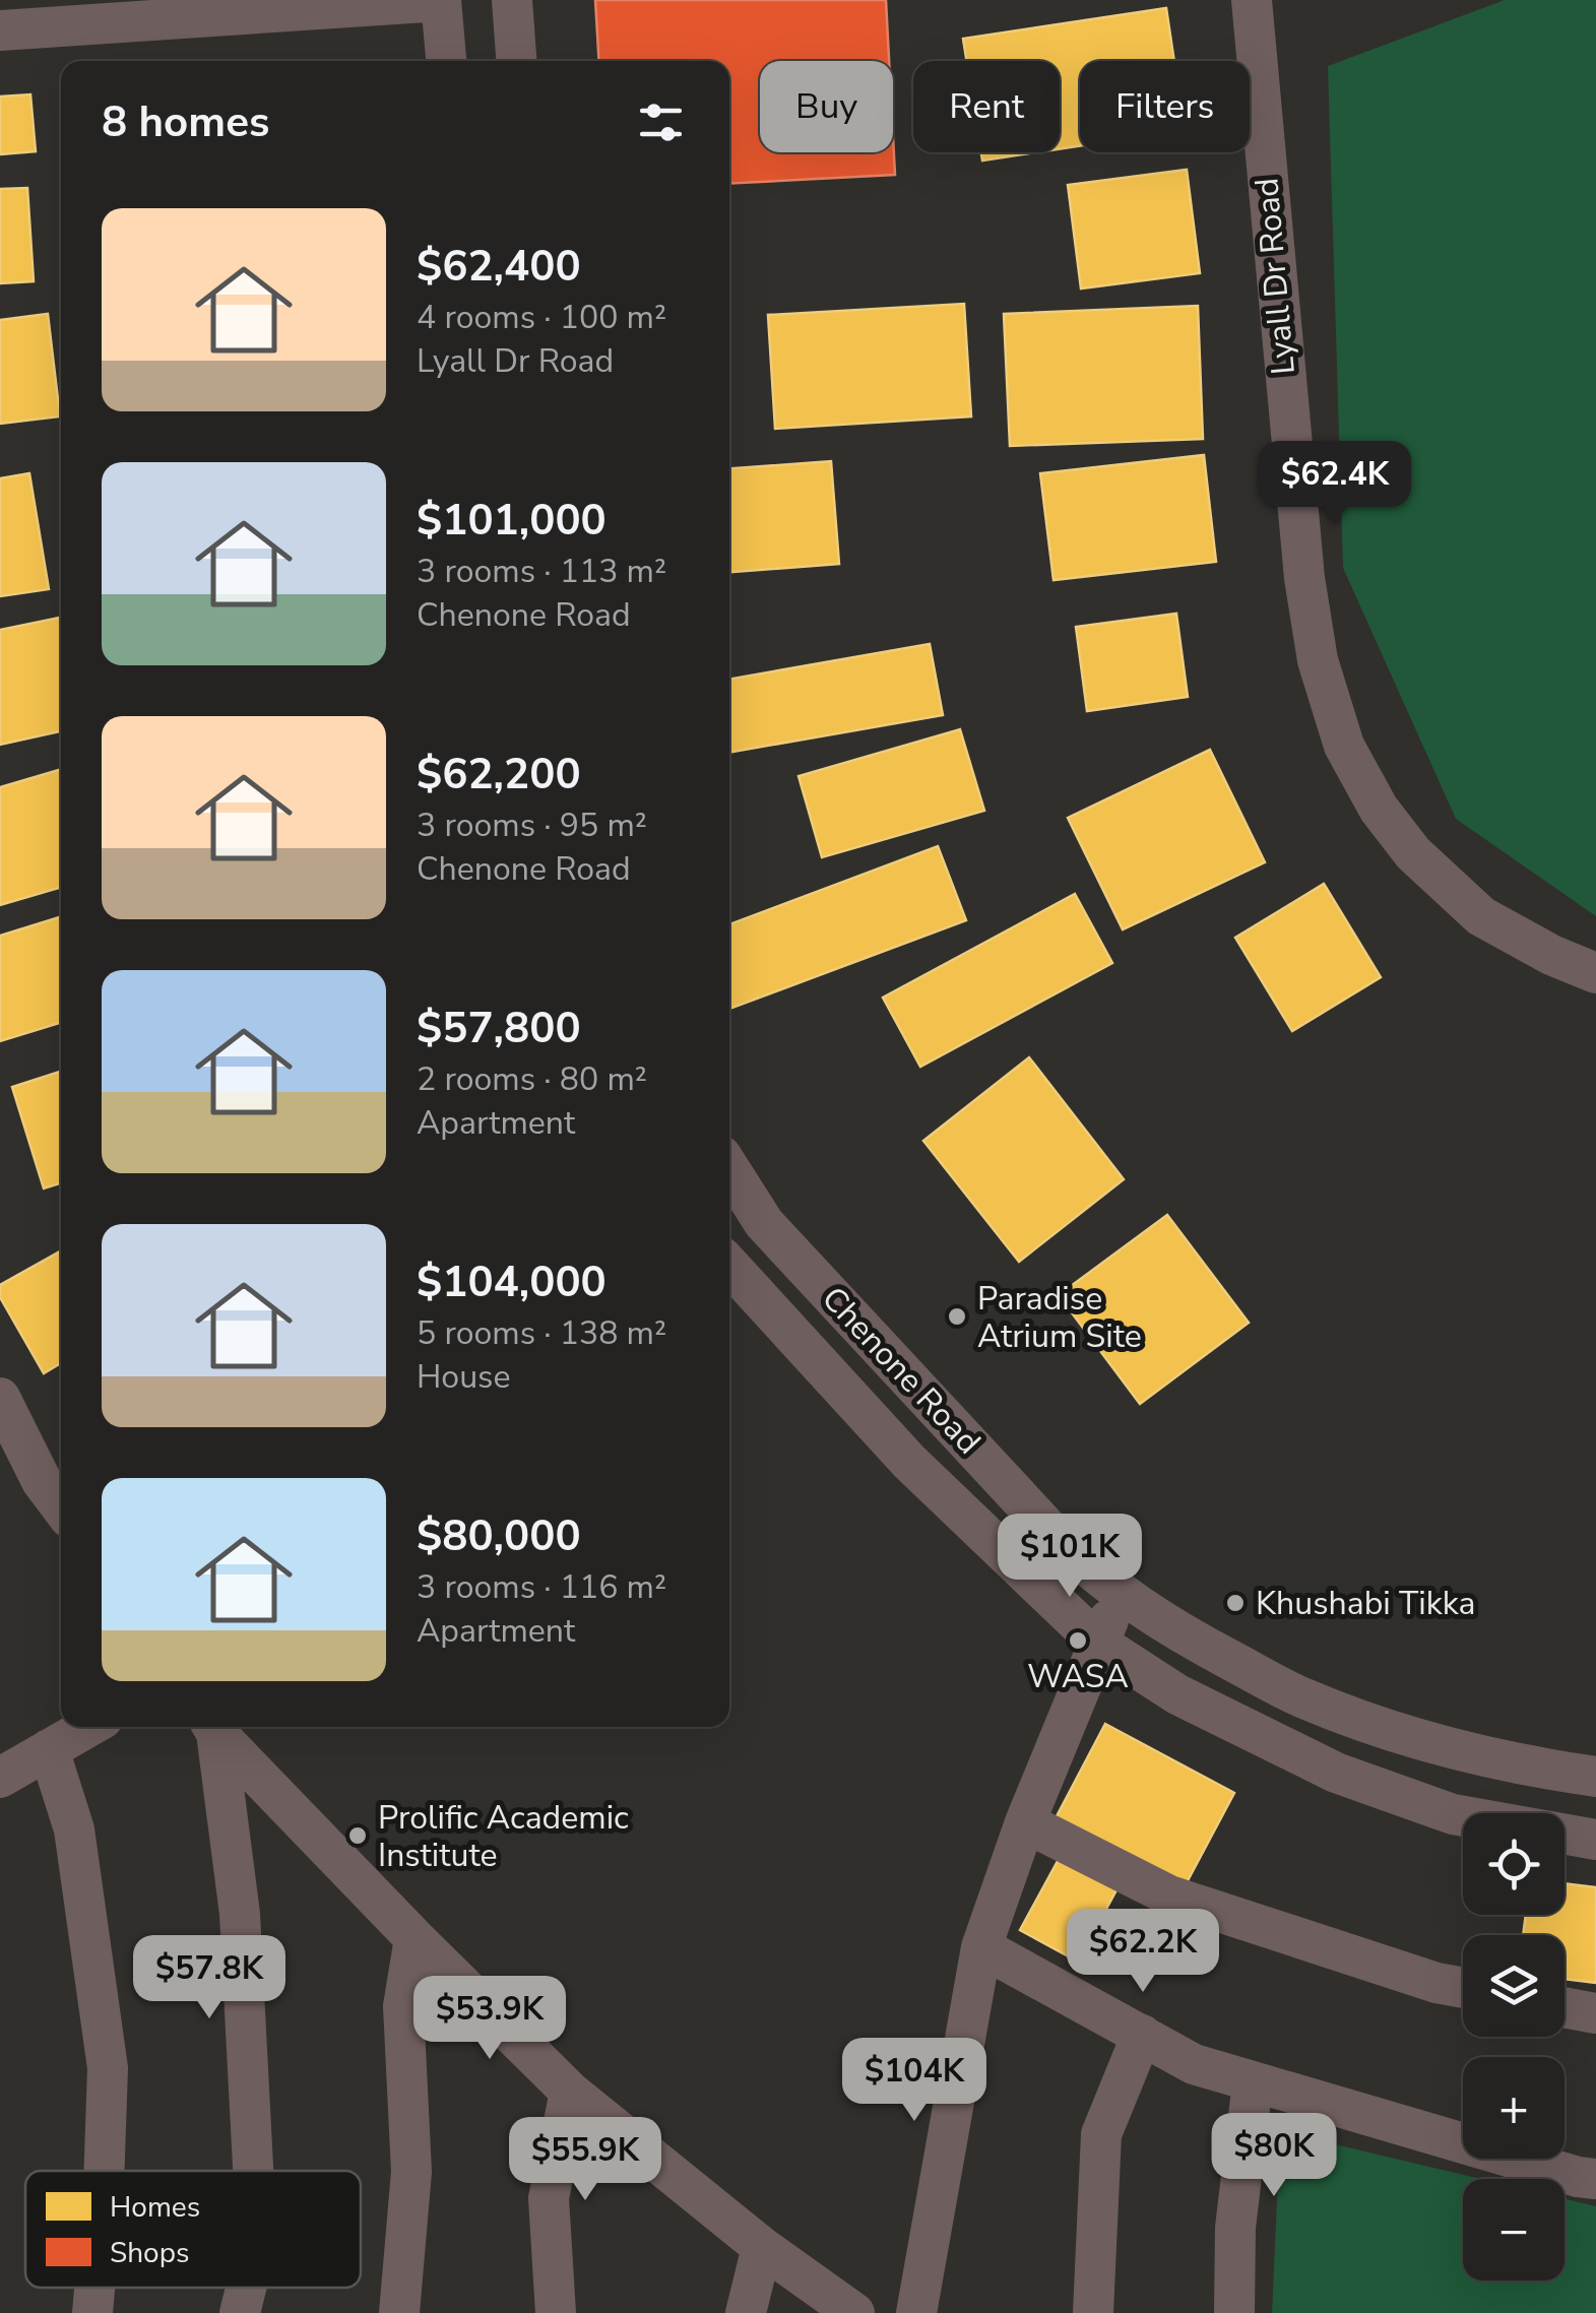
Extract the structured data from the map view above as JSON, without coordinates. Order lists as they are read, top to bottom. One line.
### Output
{"streets":{"street":["Lyall Dr Road","Chenone Road"]},"places":["Paradise Atrium Site","Khushabi Tikka","WASA","Prolific Academic Institute"],"legend":["Homes","Shops"],"page":{"chip":["Buy","Rent","Filters"],"heading":"8 homes","list":[{"name":"$62,400","note":"4 rooms · 100 m² · Lyall Dr Road"},{"name":"$101,000","note":"3 rooms · 113 m² · Chenone Road"},{"name":"$62,200","note":"3 rooms · 95 m² · Chenone Road"},{"name":"$57,800","note":"2 rooms · 80 m² · Apartment"},{"name":"$104,000","note":"5 rooms · 138 m² · House"},{"name":"$80,000","note":"3 rooms · 116 m² · Apartment"}],"price":["$62.4K","$101K","$62.2K","$57.8K","$53.9K","$104K","$80K","$55.9K"],"map_buttons":["+","−"]}}
